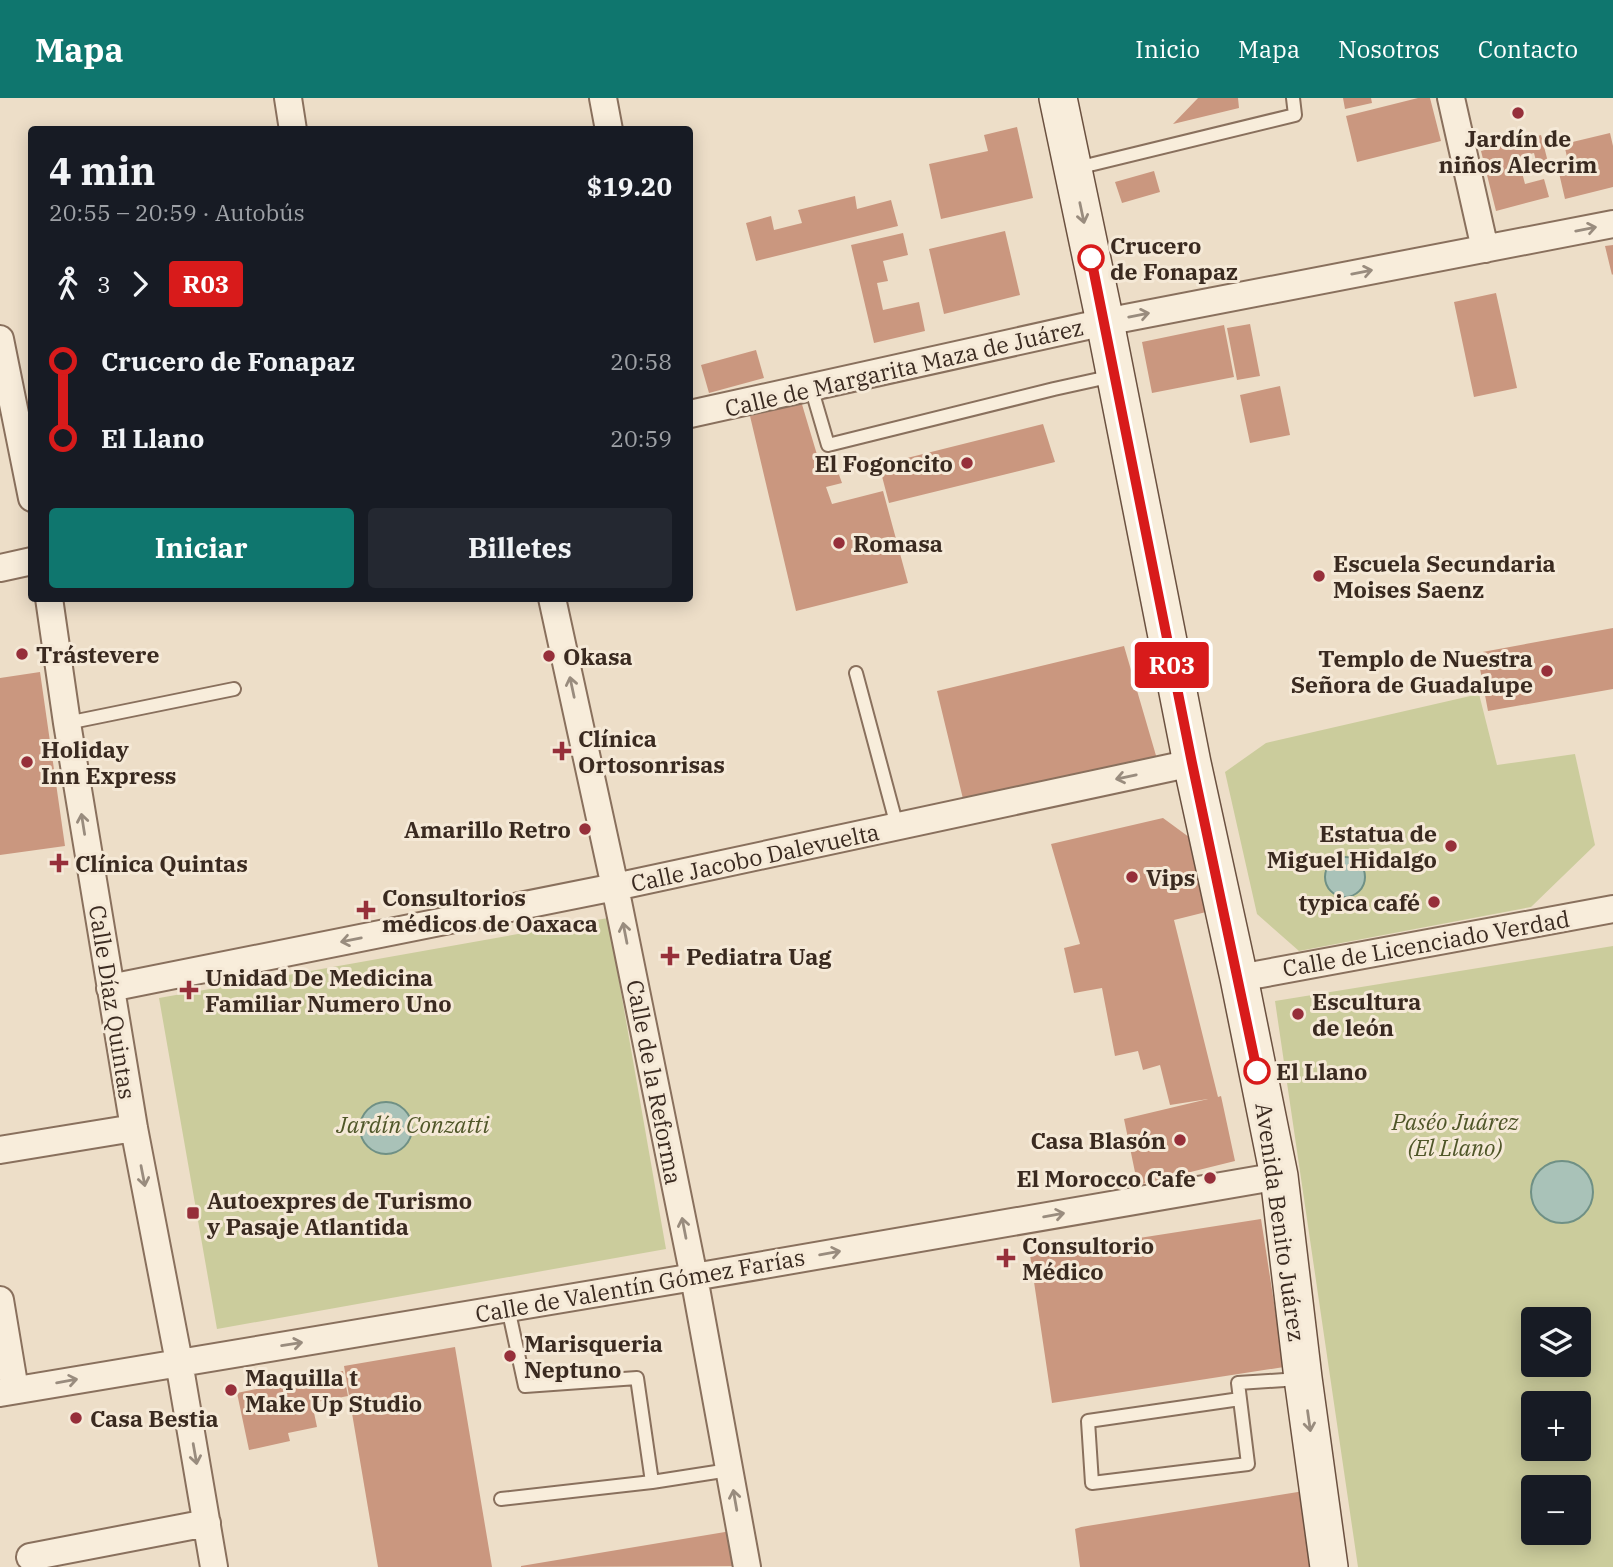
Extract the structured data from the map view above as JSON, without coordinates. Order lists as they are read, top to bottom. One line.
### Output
{"streets":{"main road":["Avenida Benito Juárez"],"street":["Calle de Margarita Maza de Juárez","Calle Jacobo Dalevuelta","Calle de Licenciado Verdad","Calle Díaz Quintas","Calle de la Reforma","Calle de Valentín Gómez Farías"]},"crossings":[["Calle de Margarita Maza de Juárez","Avenida Benito Juárez"],["Calle Jacobo Dalevuelta","Calle Díaz Quintas"],["Calle Jacobo Dalevuelta","Calle de la Reforma"],["Calle Jacobo Dalevuelta","Avenida Benito Juárez"],["Calle de Licenciado Verdad","Avenida Benito Juárez"],["Calle Díaz Quintas","Calle de Valentín Gómez Farías"],["Calle de la Reforma","Calle de Valentín Gómez Farías"],["Avenida Benito Juárez","Calle de Valentín Gómez Farías"]],"one_way":["Calle de Margarita Maza de Juárez","Calle Jacobo Dalevuelta","Calle de la Reforma","Calle de Valentín Gómez Farías"],"parks":["Paséo Juárez (El Llano)","Jardín Conzatti"],"places":{"other":["Jardín de niños Alecrim","Crucero de Fonapaz","El Fogoncito","Romasa","Escuela Secundaria Moises Saenz","Trástevere","Okasa","Templo de Nuestra Señora de Guadalupe","Holiday Inn Express","Amarillo Retro","Estatua de Miguel Hidalgo","Vips","typica café","Escultura de león","El Llano","Casa Blasón","El Morocco Cafe","Marisqueria Neptuno","Maquilla t Make Up Studio","Casa Bestia"],"health":["Clínica Ortosonrisas","Clínica Quintas","Consultorios médicos de Oaxaca","Pediatra Uag","Unidad De Medicina Familiar Numero Uno","Consultorio Médico"],"transit":["Autoexpres de Turismo y Pasaje Atlantida"]},"lines":["bus line R03"],"page":{"header":"Mapa","nav":["Inicio","Mapa","Nosotros","Contacto"],"on_map":"R03","heading":["4 min","20:55 – 20:59 · Autobús","$19.20"],"legs":["3","R03"],"list":[{"name":"Crucero de Fonapaz","value":"20:58"},{"name":"El Llano","value":"20:59"}],"buttons":["Iniciar","Billetes"],"map_buttons":["+","−"]}}
